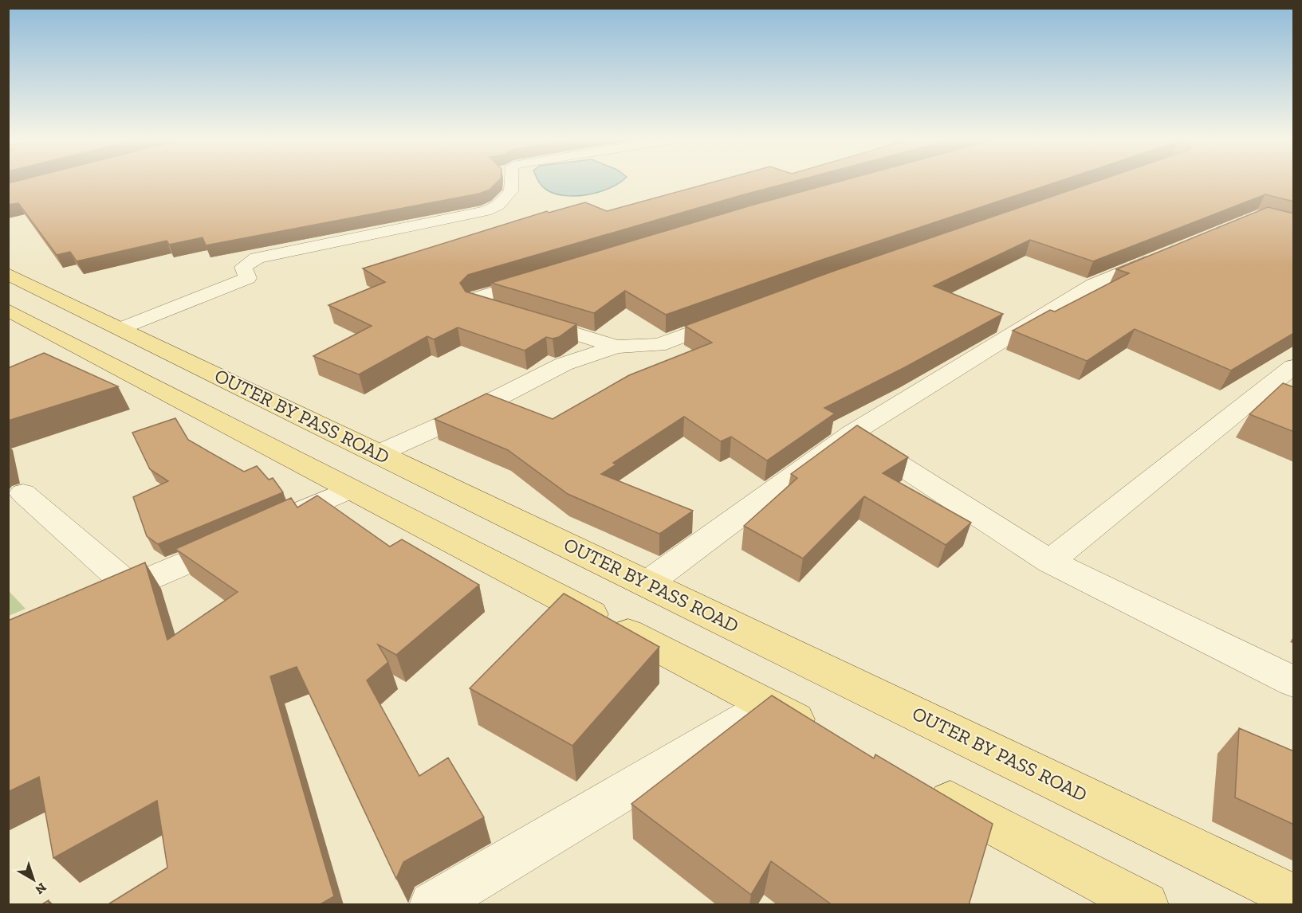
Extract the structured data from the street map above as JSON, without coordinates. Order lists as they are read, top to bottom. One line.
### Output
{"streets":{"main road":["OUTER BY PASS ROAD"]},"north":"bottom right"}
